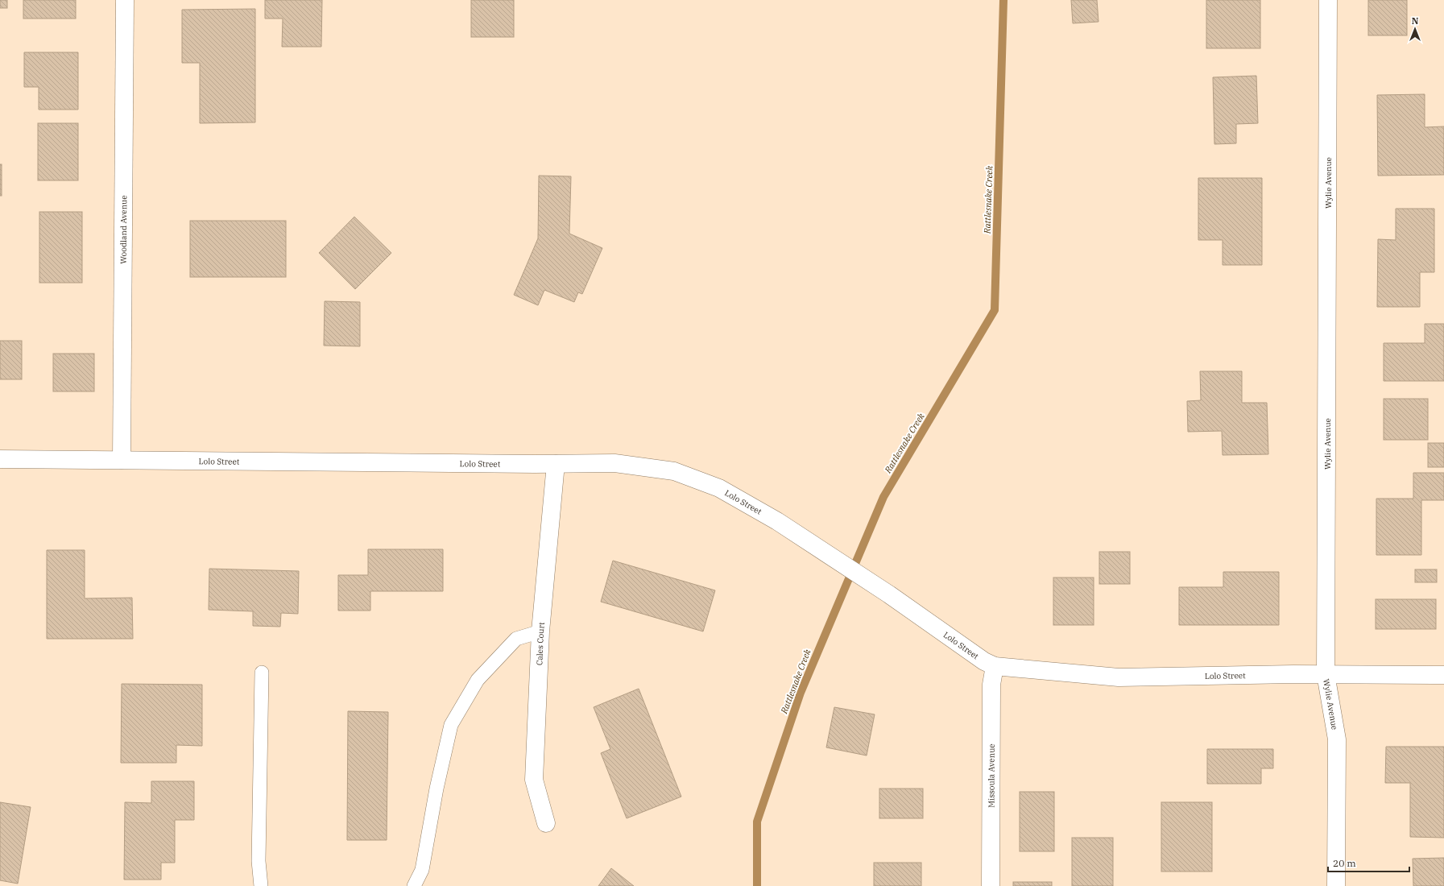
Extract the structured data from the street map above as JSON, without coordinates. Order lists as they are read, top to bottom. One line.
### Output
{"streets":{"street":["Wylie Avenue","Woodland Avenue","Lolo Street","Cales Court","Missoula Avenue"]},"crossings":[["Wylie Avenue","Lolo Street"],["Woodland Avenue","Lolo Street"],["Lolo Street","Cales Court"],["Lolo Street","Missoula Avenue"]],"water":["Rattlesnake Creek"],"scale_bar":"20 m","north":"top"}
